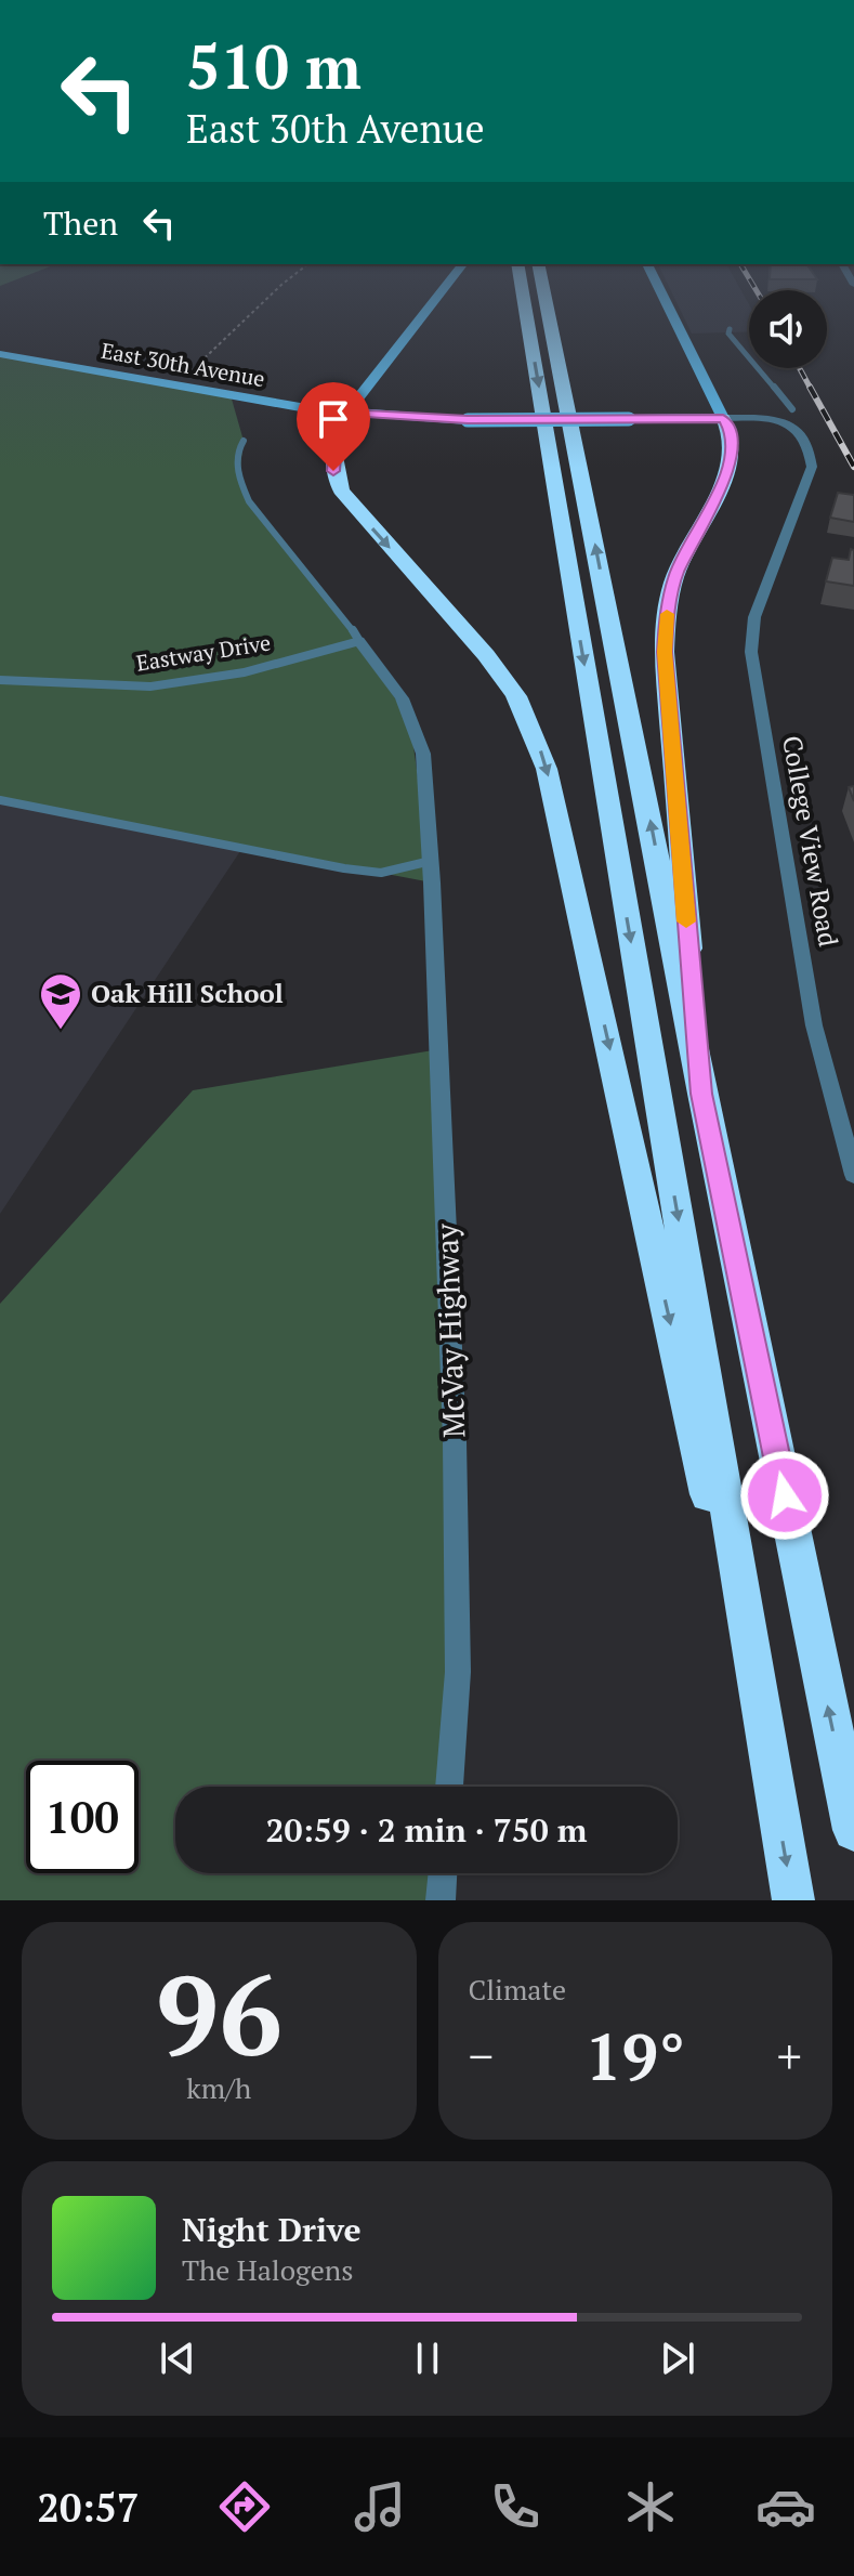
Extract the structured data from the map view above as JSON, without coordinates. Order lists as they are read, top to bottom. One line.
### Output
{"streets":{"main road":["East 30th Avenue"],"street":["Eastway Drive","College View Road","McVay Highway"]},"crossings":[["East 30th Avenue","College View Road"]],"places":{"school or university":["Oak Hill School"]},"page":{"turn":["510 m","East 30th Avenue"],"then":"Then","limit":"100","trip":"20:59 · 2 min · 750 m","tile":[["96","km/h"],"Climate"],"heat":["−","19°","+"],"song":["Night Drive","The Halogens"],"tabs":"20:57"}}
